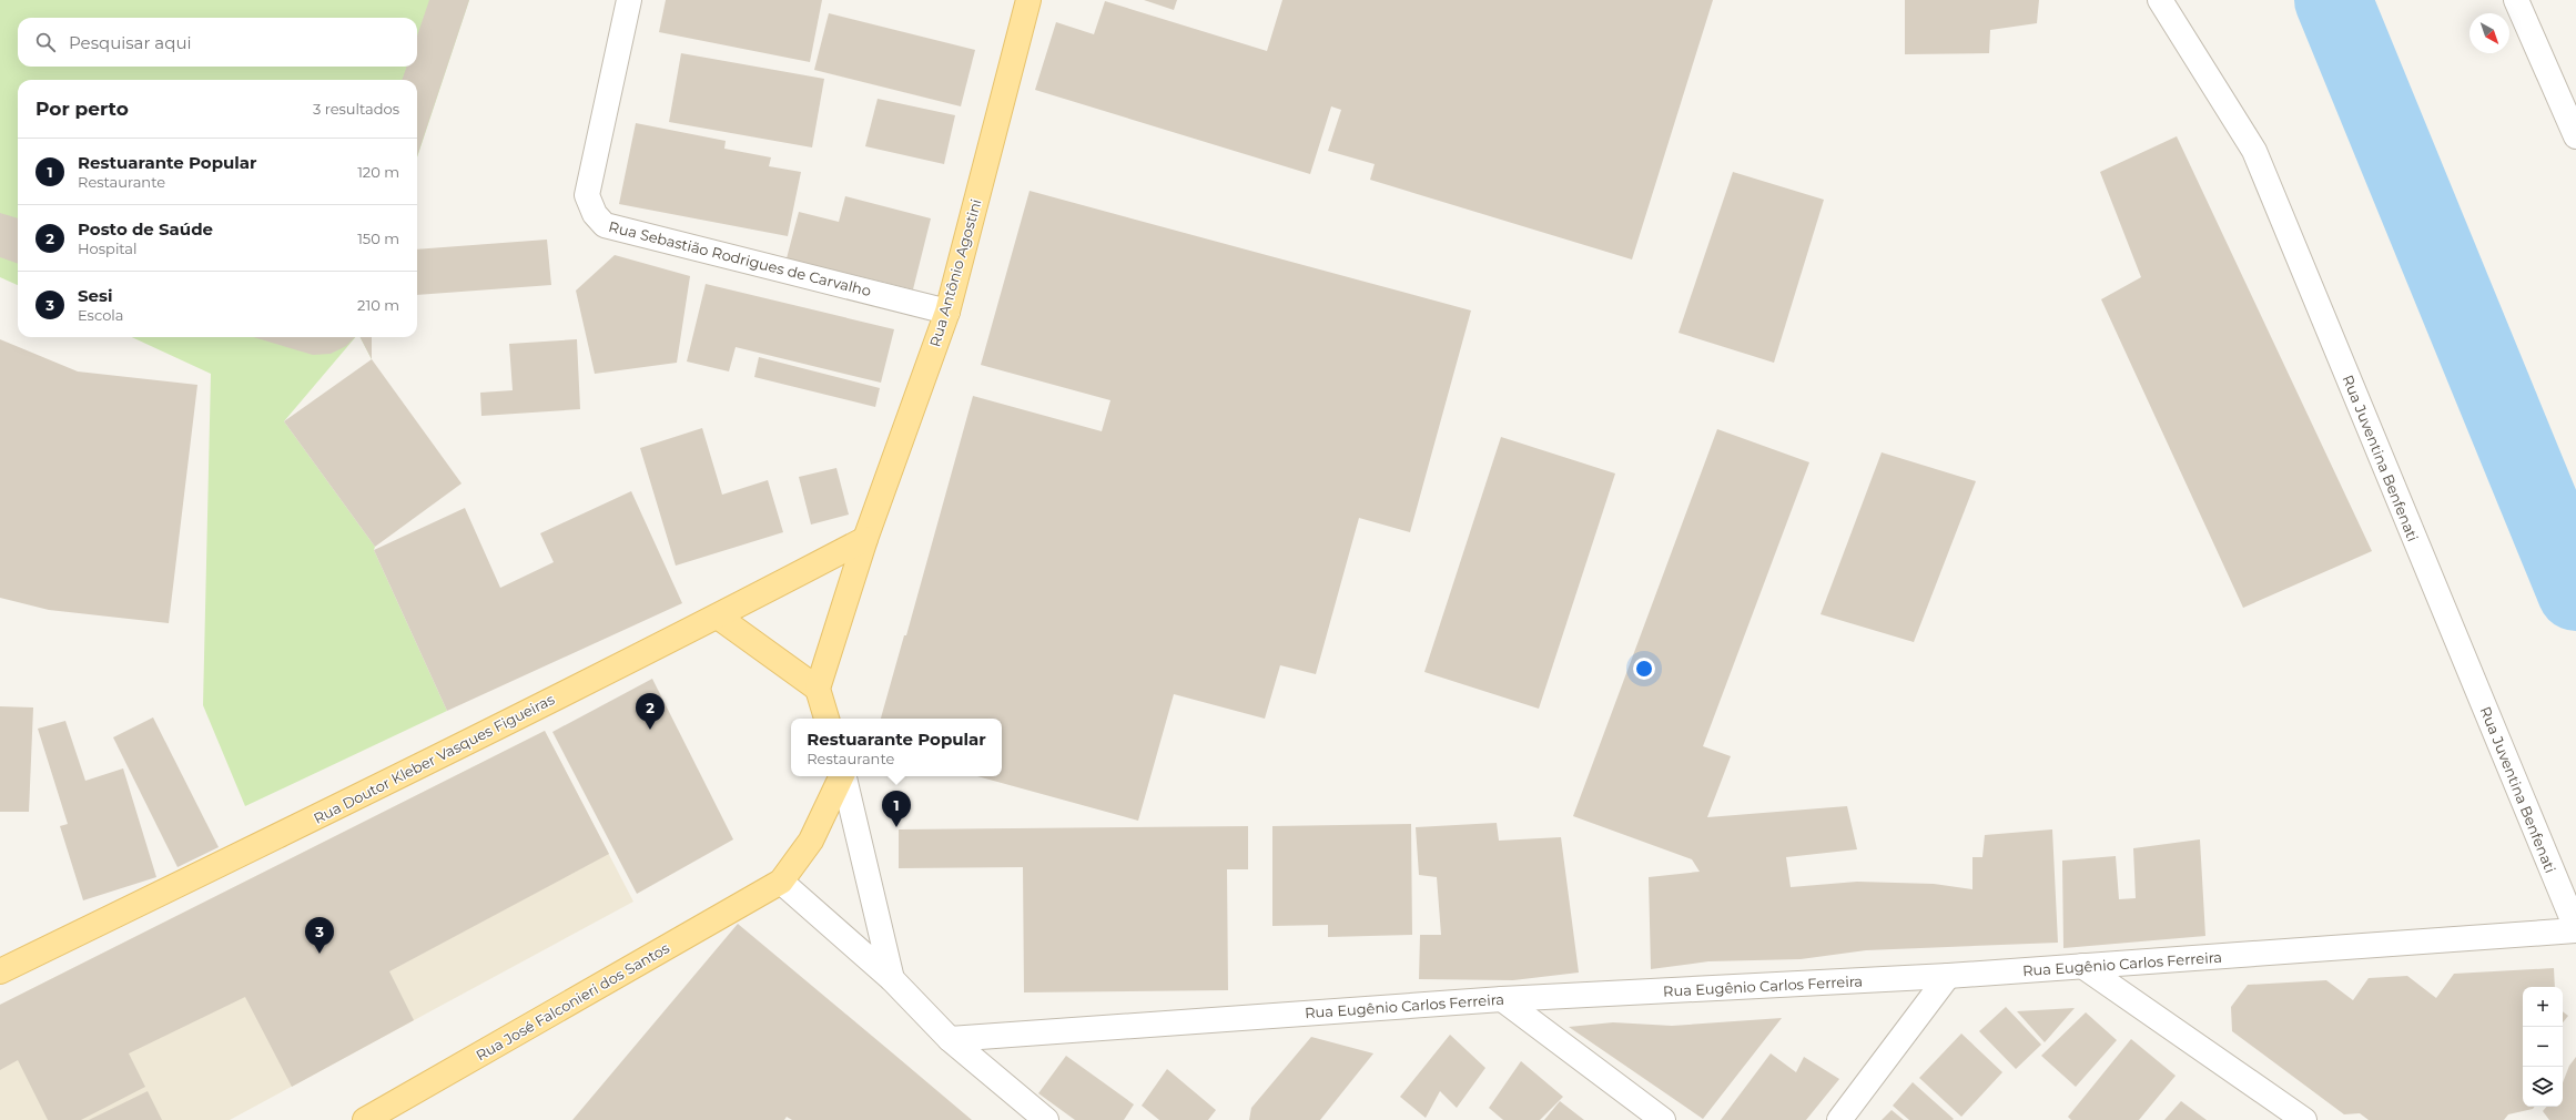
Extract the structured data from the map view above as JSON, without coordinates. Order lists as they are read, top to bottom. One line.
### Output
{"streets":{"main road":["Rua Antônio Agostini","Rua Doutor Kleber Vasques Figueiras","Rua José Falconieri dos Santos"],"street":["Rua Sebastião Rodrigues de Carvalho","Rua Juventina Benfenati","Rua Eugênio Carlos Ferreira"]},"crossings":[["Rua Sebastião Rodrigues de Carvalho","Rua Antônio Agostini"],["Rua Antônio Agostini","Rua Doutor Kleber Vasques Figueiras"],["Rua Juventina Benfenati","Rua Eugênio Carlos Ferreira"]],"north":"bottom right","page":{"search":"Pesquisar aqui","heading":["Por perto","3 resultados"],"list":[{"mark":"1","name":"Restuarante Popular","note":"Restaurante","value":"120 m"},{"mark":"2","name":"Posto de Saúde","note":"Hospital","value":"150 m"},{"mark":"3","name":"Sesi","note":"Escola","value":"210 m"}],"pins":["2","1","3"],"popup":["Restuarante Popular","Restaurante"],"map_buttons":["+","−"]}}
